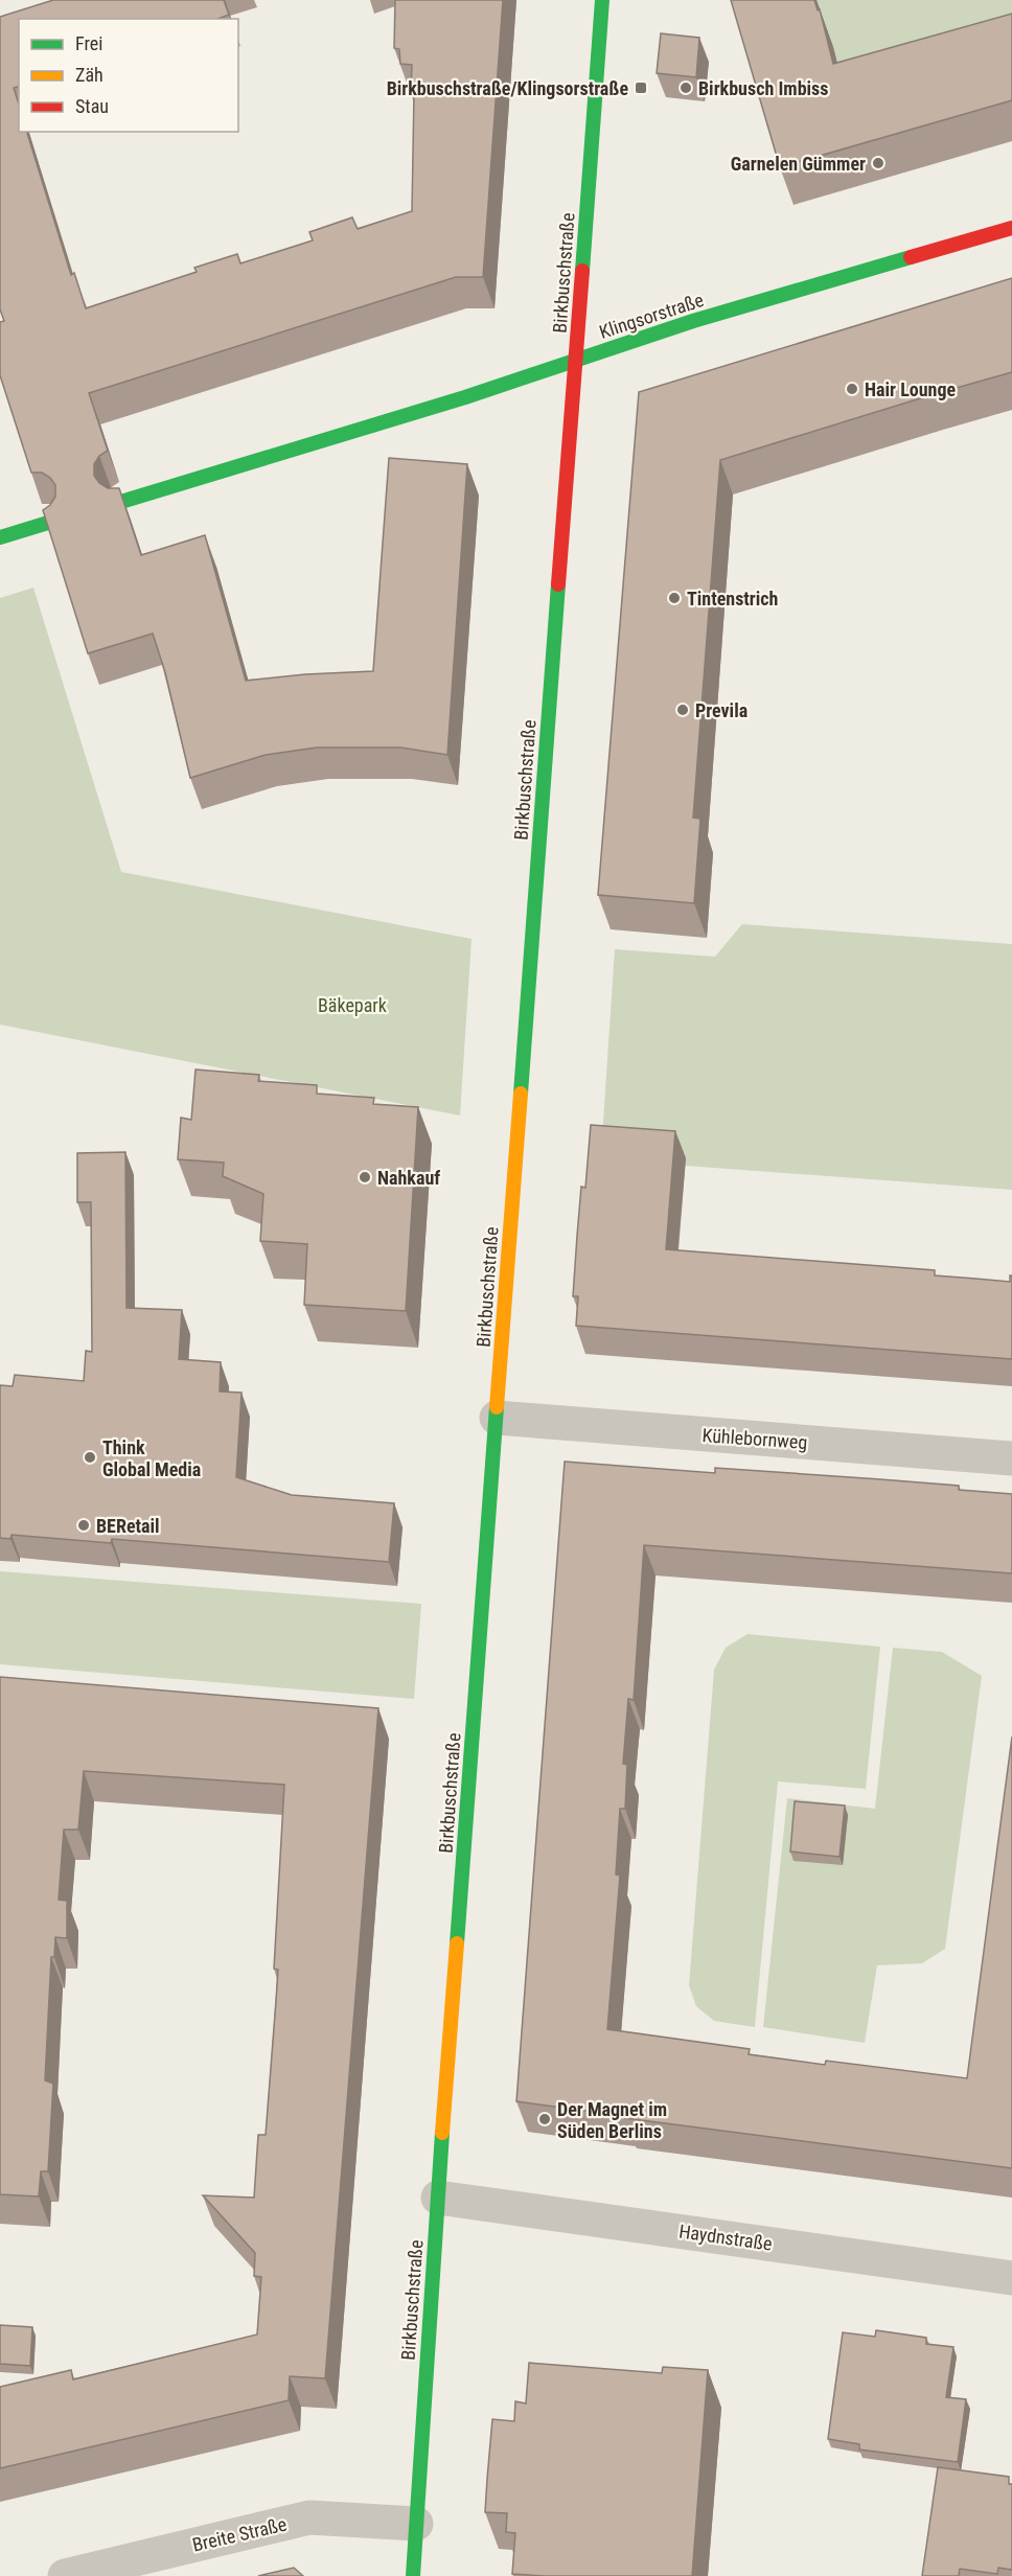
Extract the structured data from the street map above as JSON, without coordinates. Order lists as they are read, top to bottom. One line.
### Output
{"streets":{"street":["Birkbuschstraße","Klingsorstraße","Kühlebornweg","Haydnstraße","Breite Straße"]},"crossings":[["Birkbuschstraße","Klingsorstraße"],["Birkbuschstraße","Kühlebornweg"],["Birkbuschstraße","Haydnstraße"],["Birkbuschstraße","Breite Straße"]],"parks":["Bäkepark"],"places":{"transit":["Birkbuschstraße/Klingsorstraße"],"other":["Birkbusch Imbiss","Garnelen Gümmer","Hair Lounge","Tintenstrich","Previla","Nahkauf","Think Global Media","BERetail","Der Magnet im Süden Berlins"]},"legend":["Frei","Zäh","Stau"]}
